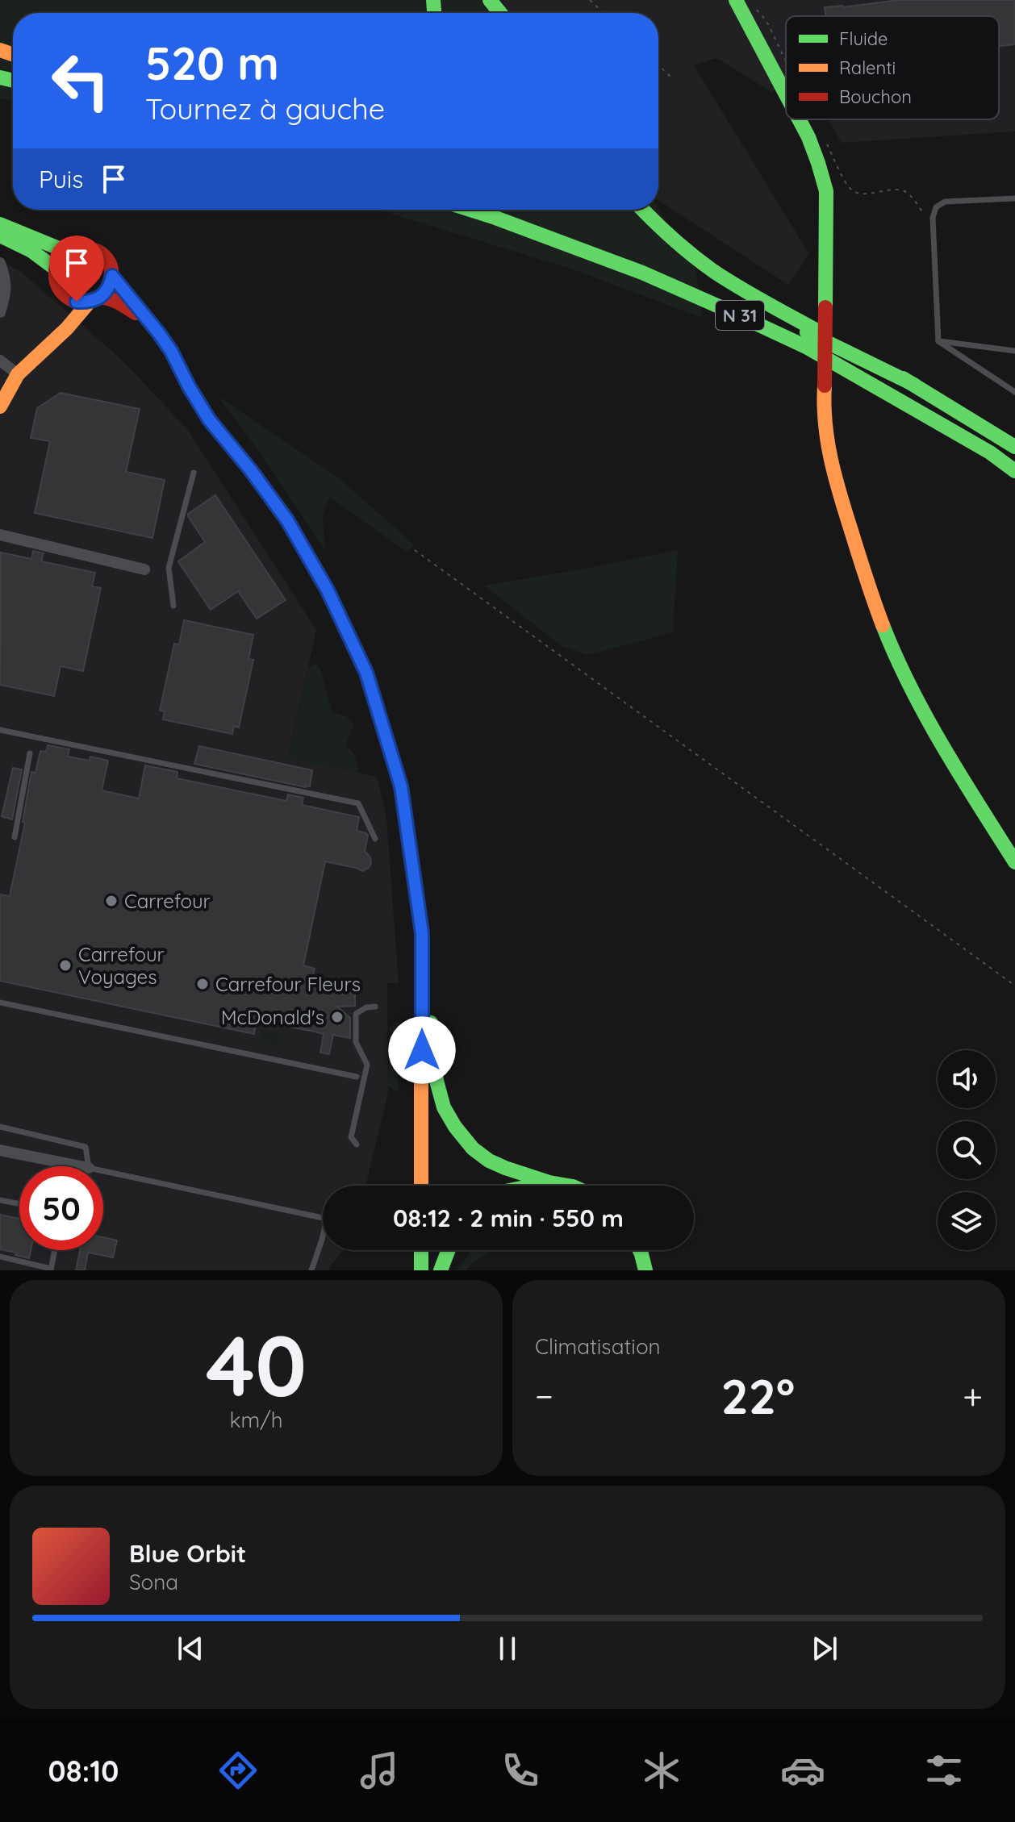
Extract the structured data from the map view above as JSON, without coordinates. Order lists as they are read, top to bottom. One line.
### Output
{"streets":{"main road":["N 31"]},"places":["Carrefour","Carrefour Voyages","Carrefour Fleurs","McDonald's"],"legend":["Fluide","Ralenti","Bouchon"],"page":{"turn":["520 m","Tournez à gauche"],"then":"Puis","limit":"50","trip":"08:12 · 2 min · 550 m","tile":[["40","km/h"],"Climatisation"],"heat":["−","22°","+"],"song":["Blue Orbit","Sona"],"tabs":"08:10"}}
